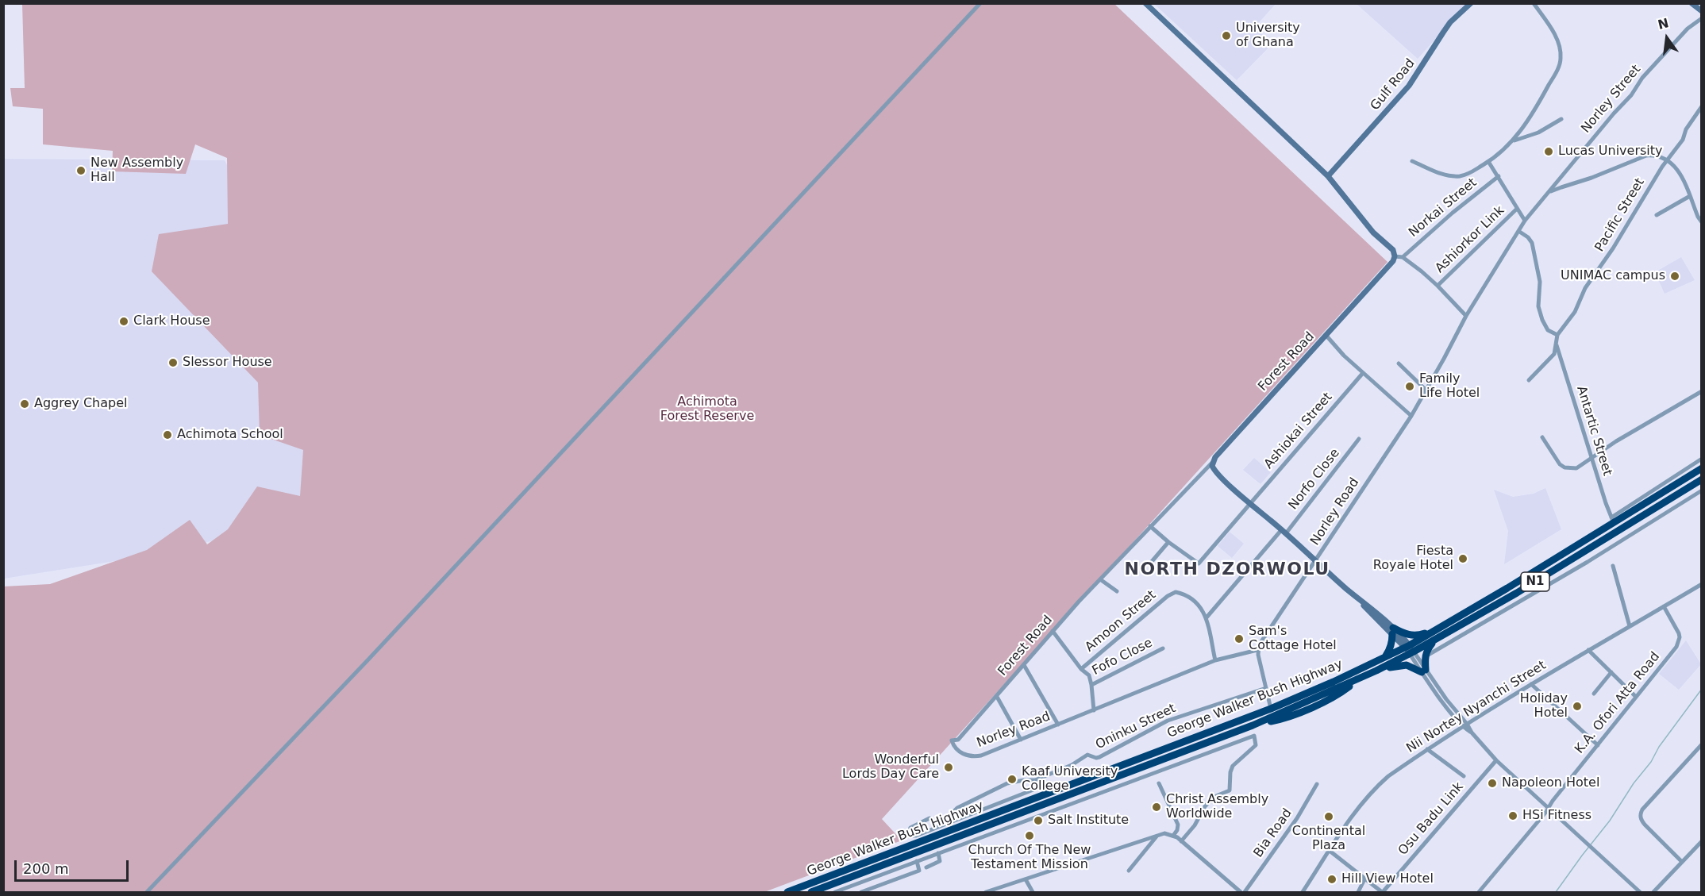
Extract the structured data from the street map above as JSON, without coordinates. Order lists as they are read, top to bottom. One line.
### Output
{"streets":{"highway":["N1","George Walker Bush Highway"],"main road":["Gulf Road","Forest Road"],"street":["Norley Street","Norkai Street","Pacific Street","Ashiorkor Link","Ashiokai Street","Antartic Street","Norfo Close","Norley Road","Amoon Street","Fofo Close","K.A. Ofori Atta Road","Nii Nortey Nyanchi Street","Oninku Street","Osu Badu Link","Bia Road"]},"crossings":[["Norley Street","Norley Road"],["Pacific Street","Antartic Street"],["Forest Road","Norley Road"],["Antartic Street","N1"],["Antartic Street","George Walker Bush Highway"],["Norfo Close","Amoon Street"],["N1","George Walker Bush Highway"],["K.A. Ofori Atta Road","Nii Nortey Nyanchi Street"]],"districts":["NORTH DZORWOLU"],"parks":["Achimota Forest Reserve"],"places":["University of Ghana","Lucas University","New Assembly Hall","UNIMAC campus","Clark House","Slessor House","Family Life Hotel","Aggrey Chapel","Achimota School","Fiesta Royale Hotel","Sam's Cottage Hotel","Holiday Hotel","Wonderful Lords Day Care","Kaaf University College","Napoleon Hotel","Christ Assembly Worldwide","HSi Fitness","Continental Plaza","Salt Institute","Church Of The New Testament Mission","Hill View Hotel"],"scale_bar":"200 m","north":"top"}
